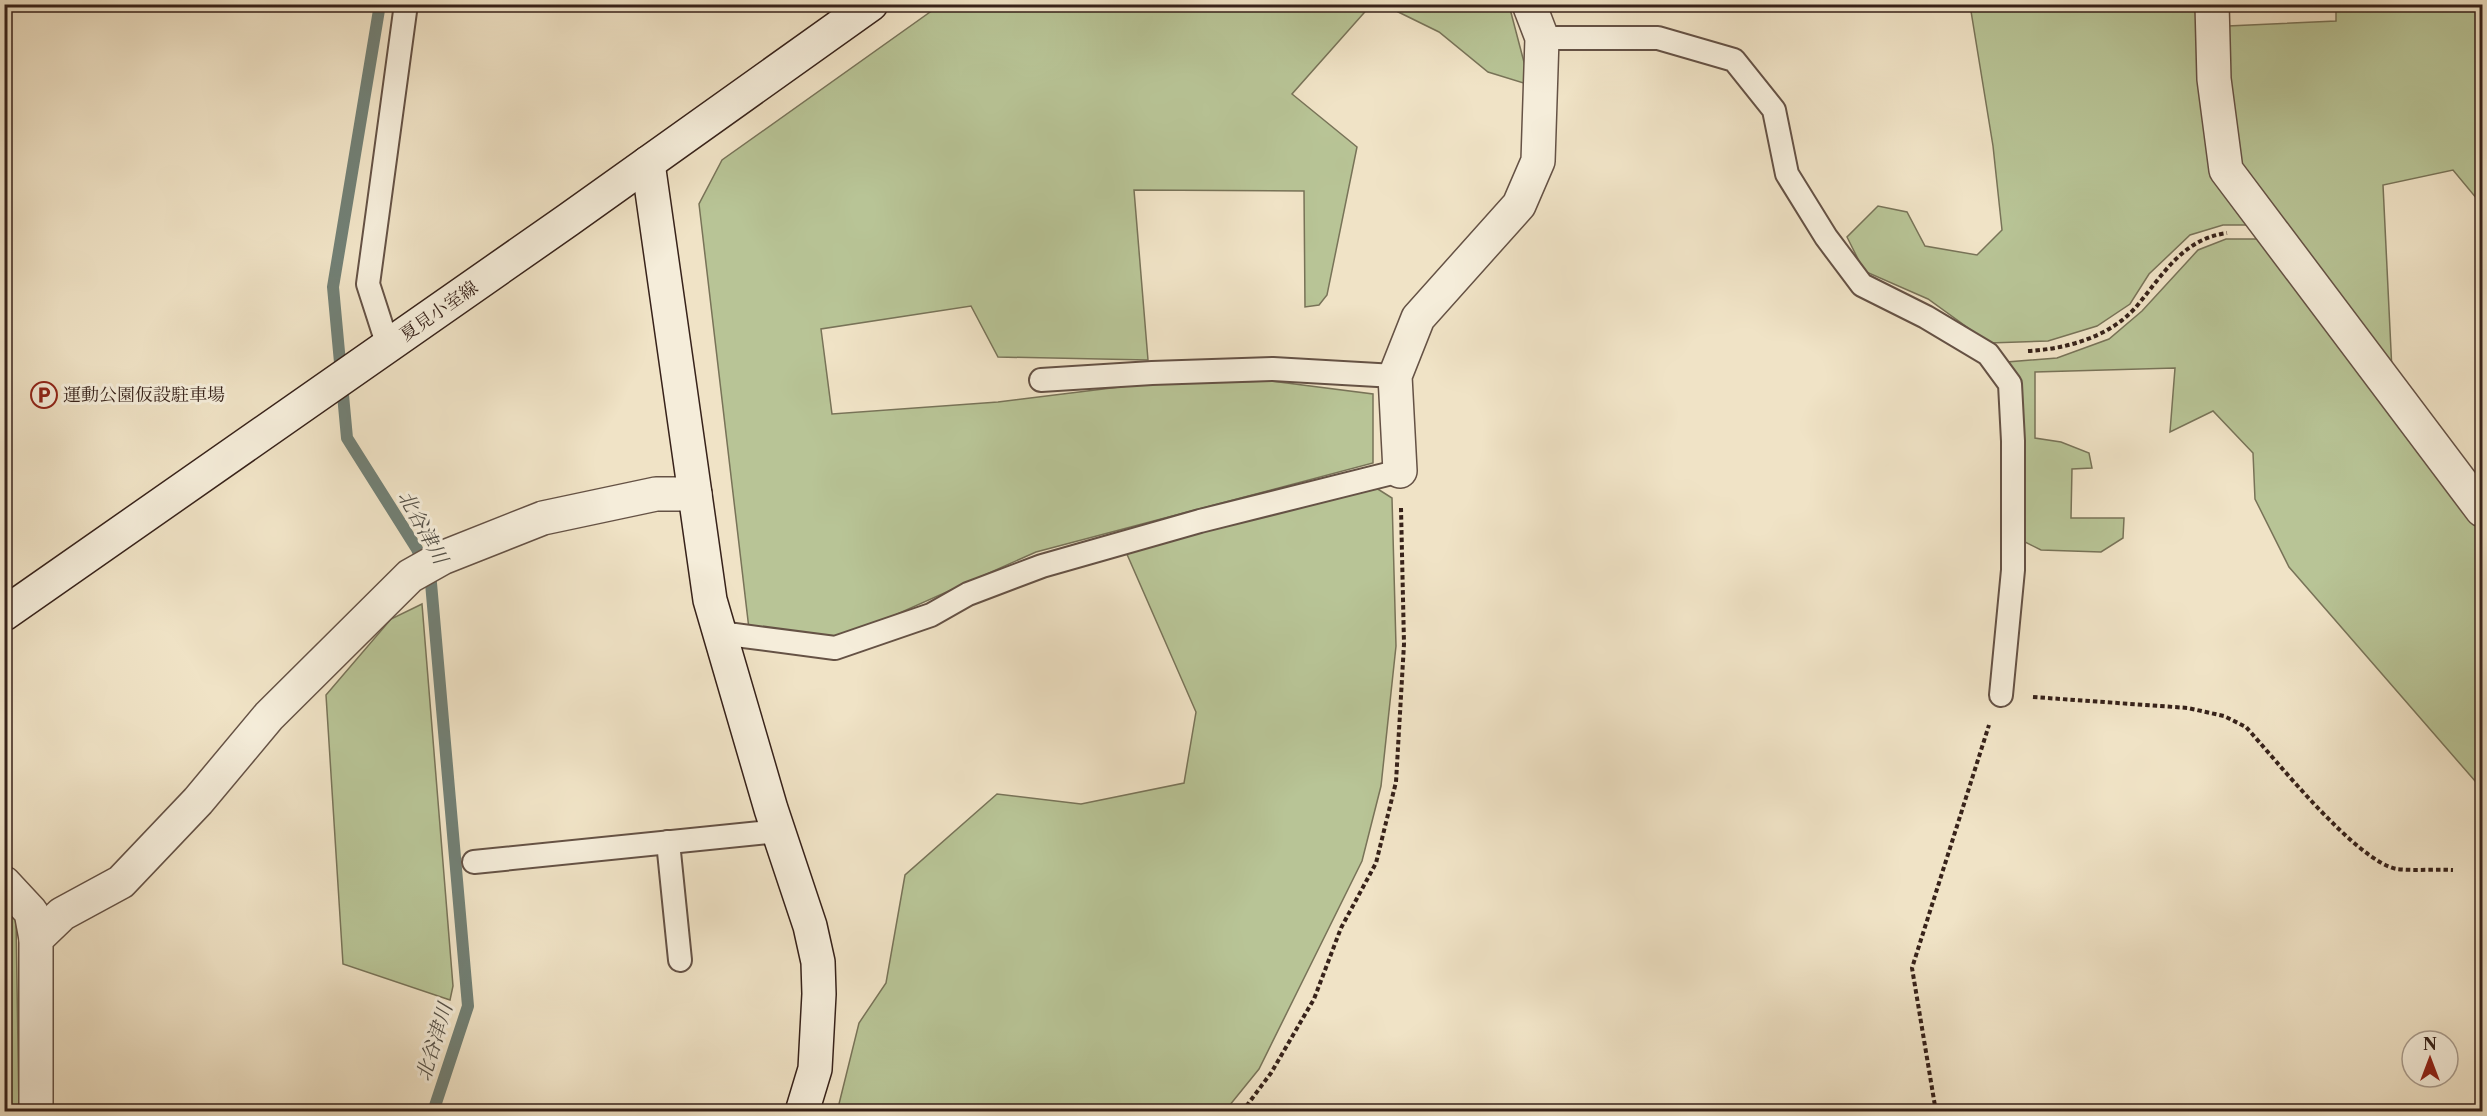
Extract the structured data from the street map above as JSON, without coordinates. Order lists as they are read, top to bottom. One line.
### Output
{"streets":{"street":["夏見小室線"]},"water":["北谷津川"],"places":{"parking":["運動公園仮設駐車場"]},"north":"top"}
